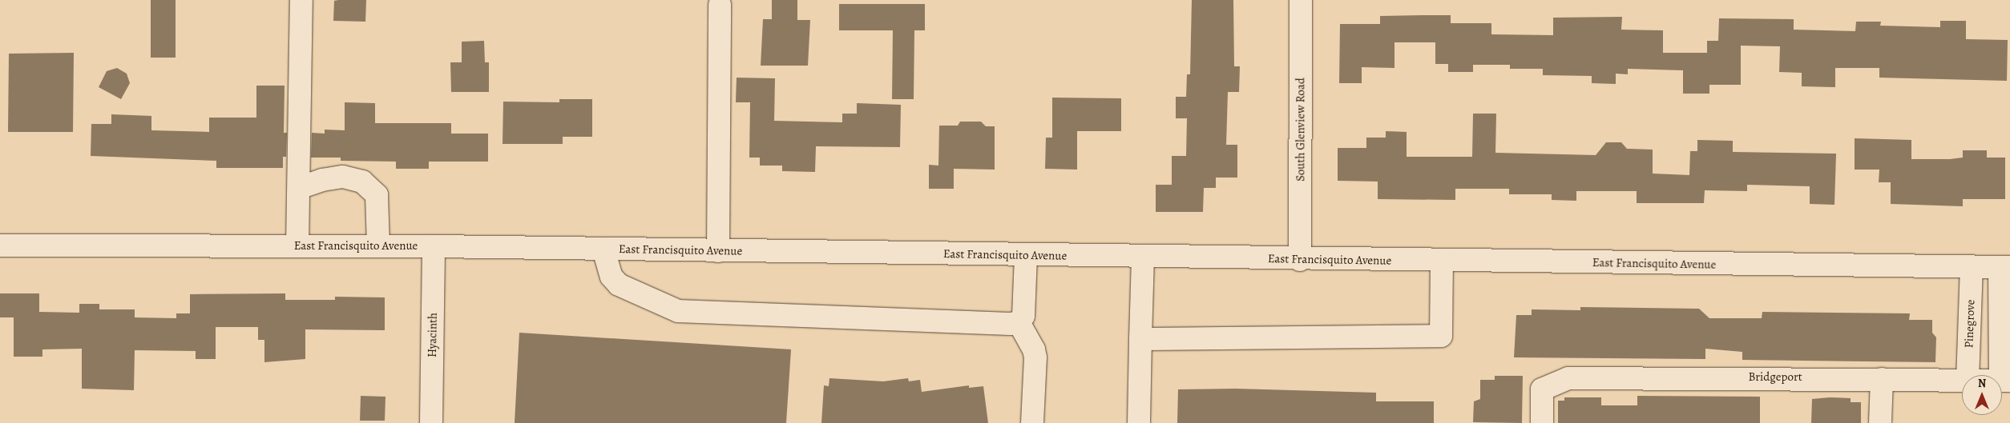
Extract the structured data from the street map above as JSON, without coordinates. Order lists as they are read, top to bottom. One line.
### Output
{"streets":{"street":["South Glenview Road","East Francisquito Avenue","Pinegrove","Hyacinth","Bridgeport"]},"crossings":[["South Glenview Road","East Francisquito Avenue"],["East Francisquito Avenue","Pinegrove"],["East Francisquito Avenue","Hyacinth"]],"north":"top"}
